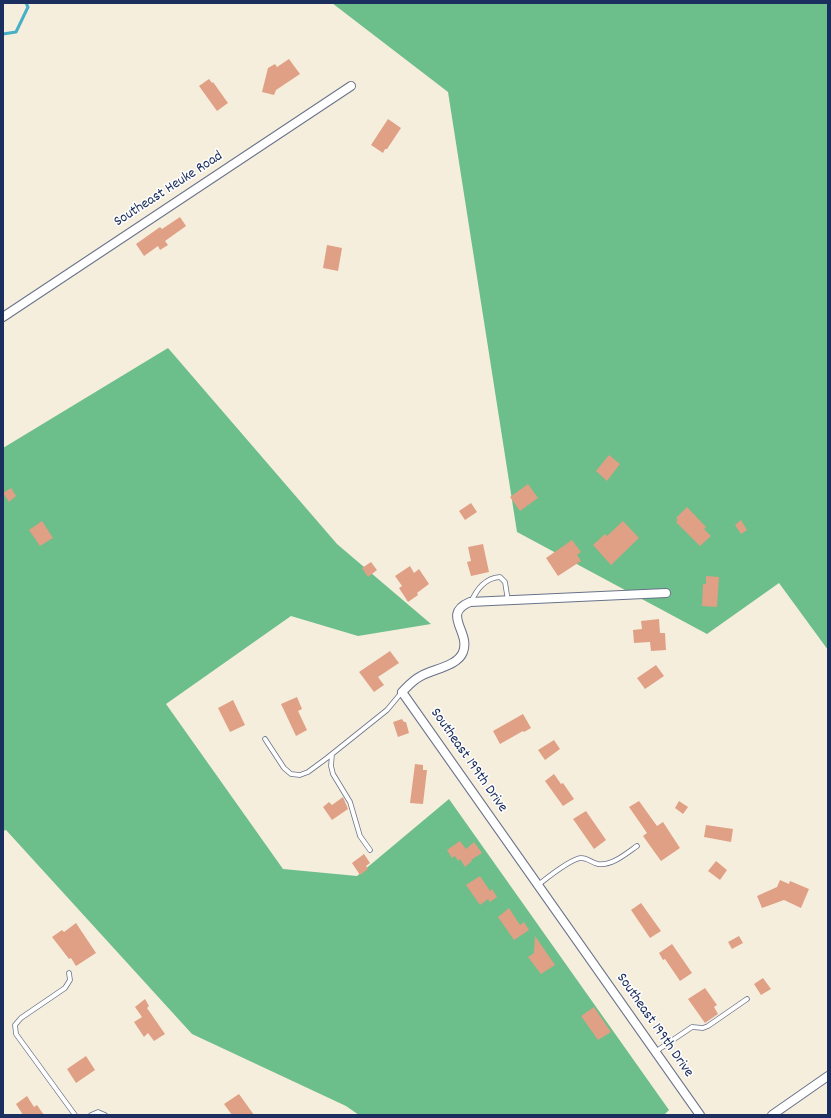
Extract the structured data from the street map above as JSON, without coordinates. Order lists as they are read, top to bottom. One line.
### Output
{"streets":{"street":["Southeast Heuke Road","Southeast 199th Drive"]}}
